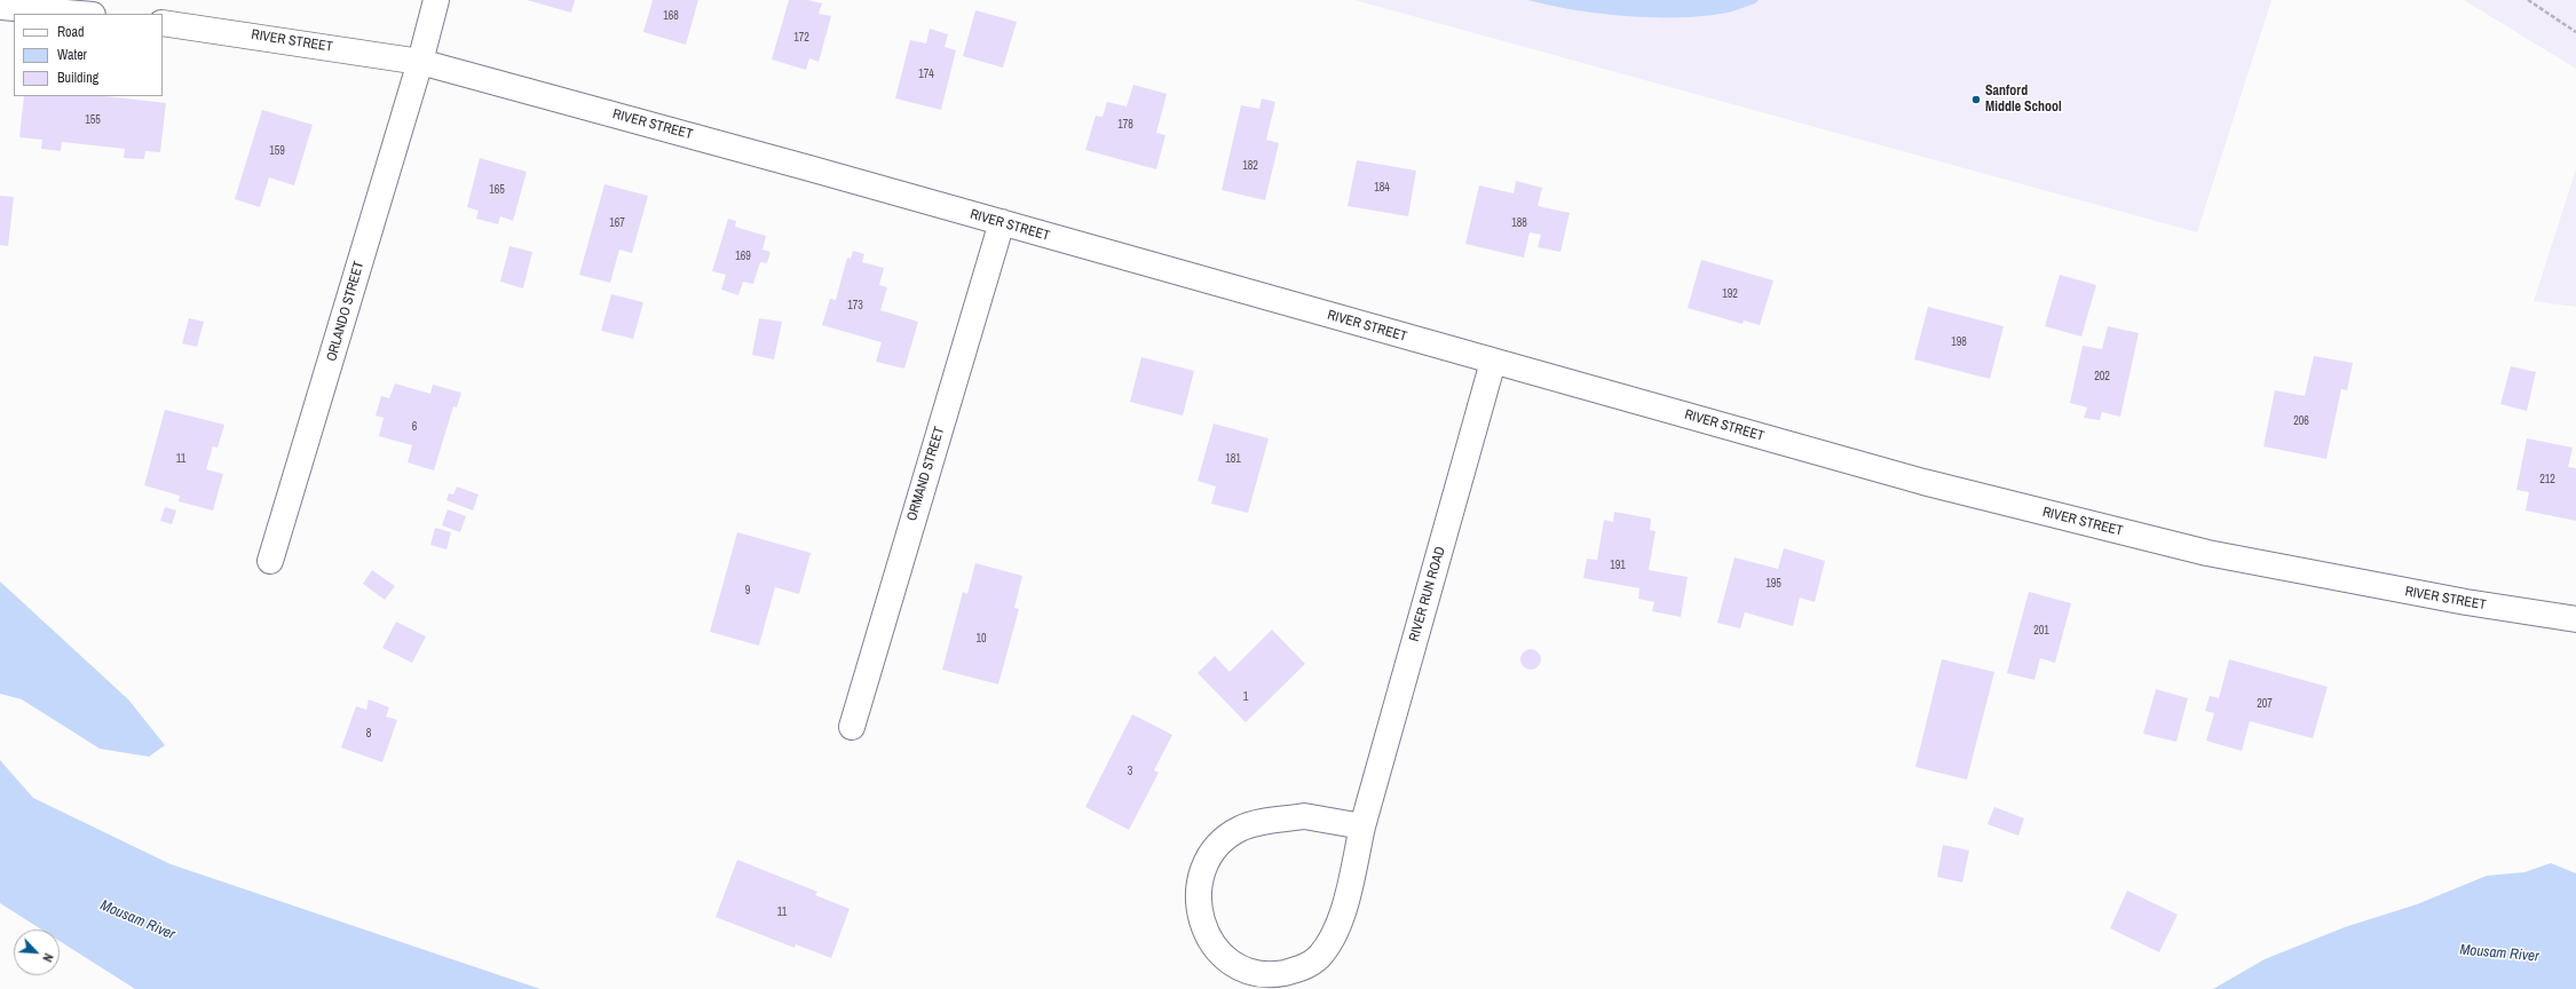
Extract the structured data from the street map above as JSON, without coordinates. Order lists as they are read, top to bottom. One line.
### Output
{"streets":{"street":["RIVER STREET","ORLANDO STREET","ORMAND STREET","RIVER RUN ROAD"]},"crossings":[["RIVER STREET","ORLANDO STREET"],["RIVER STREET","ORMAND STREET"],["RIVER STREET","RIVER RUN ROAD"]],"water":["Mousam River"],"places":["Sanford Middle School"],"house_numbers":["168","172","174","155","178","159","182","184","165","167","188","169","192","173","198","202","206","6","11","181","212","191","195","9","201","10","1","207","8","3","11"],"legend":["Road","Water","Building"],"north":"bottom right"}
